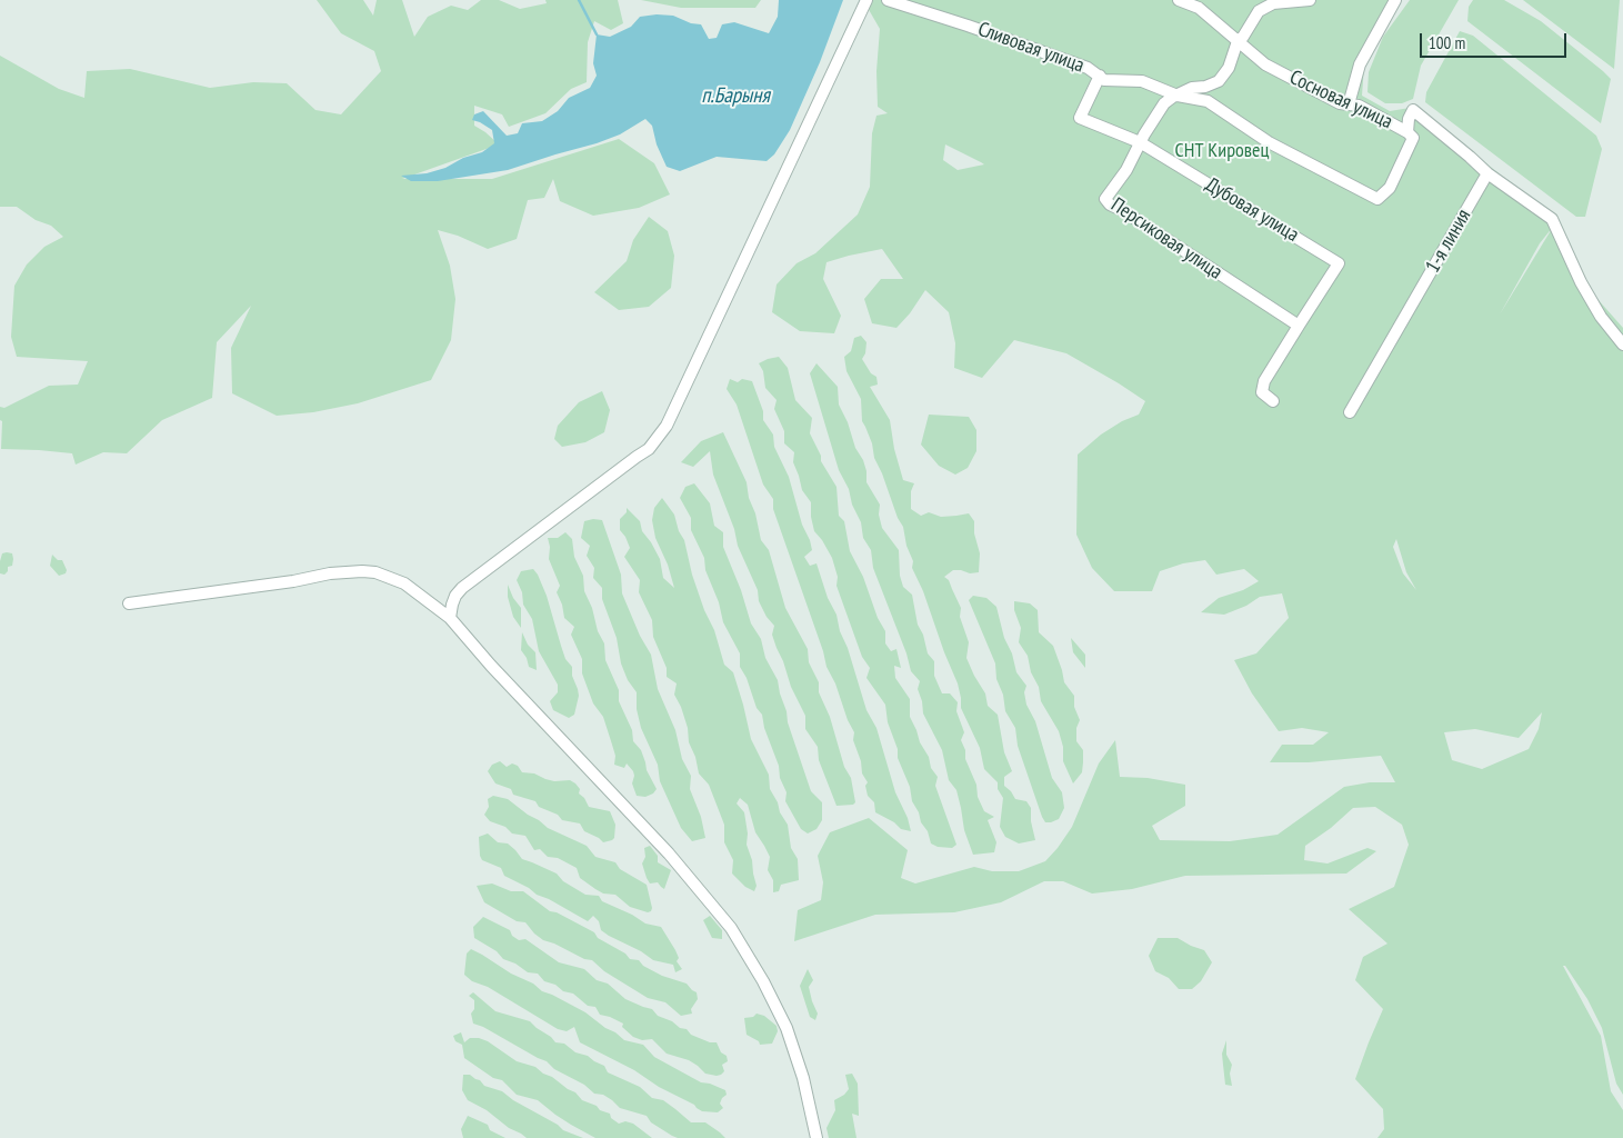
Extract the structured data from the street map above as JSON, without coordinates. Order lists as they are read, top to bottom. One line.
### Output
{"streets":{"street":["Сливовая улица","Сосновая улица","Дубовая улица","Персиковая улица","1-я линия"]},"crossings":[["Сливовая улица","Сосновая улица"],["Сливовая улица","Дубовая улица"],["Сливовая улица","Персиковая улица"],["Сосновая улица","Персиковая улица"],["Дубовая улица","Персиковая улица"]],"water":["п.Барыня"],"parks":["СНТ Кировец"],"scale_bar":"100 m"}
